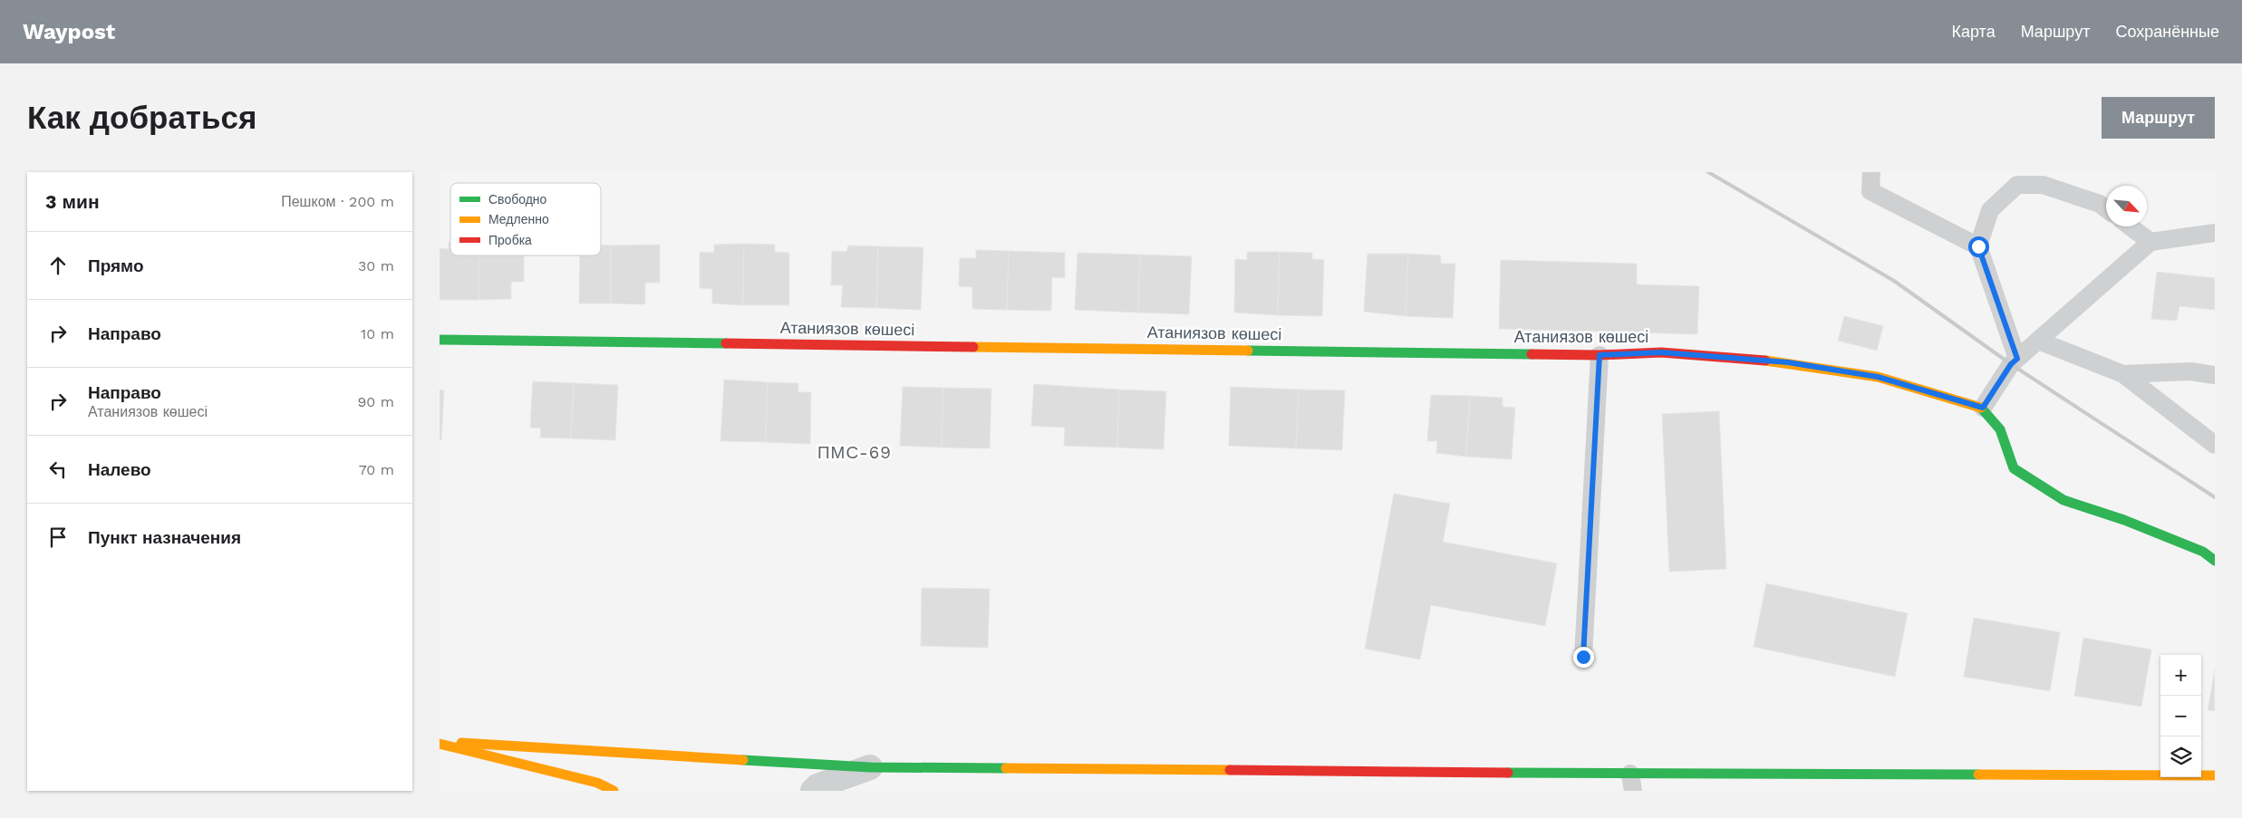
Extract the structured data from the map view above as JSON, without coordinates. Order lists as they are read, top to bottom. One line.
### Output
{"streets":{"main road":["Атаниязов көшесі"]},"districts":["ПМС-69"],"legend":["Свободно","Медленно","Пробка"],"north":"bottom right","page":{"header":"Waypost","nav":["Карта","Маршрут","Сохранённые"],"buttons":"Маршрут","title":"Как добраться","heading":["3 мин","Пешком · 200 m"],"list":[["Прямо","30 m"],["Направо","10 m"],["Направо","Атаниязов көшесі","90 m"],["Налево","70 m"],"Пункт назначения"],"map_buttons":["+","−"]}}
